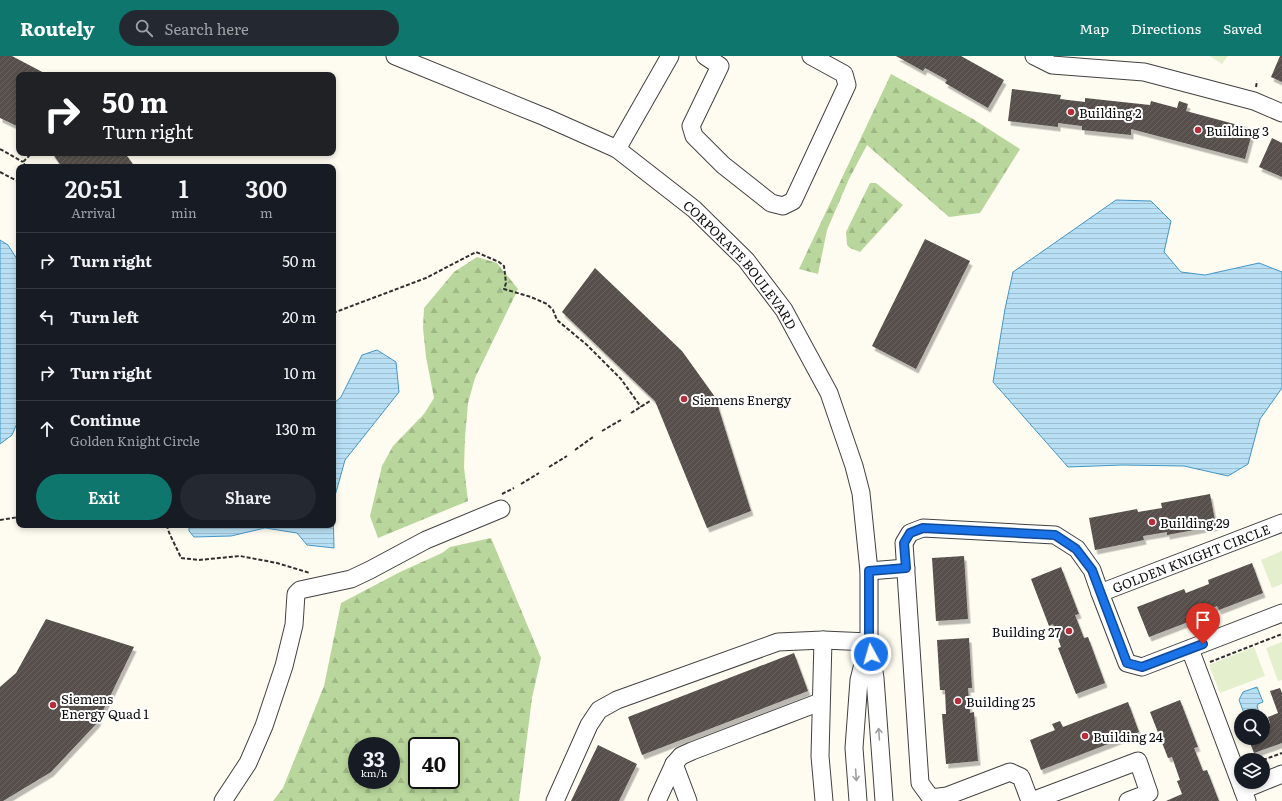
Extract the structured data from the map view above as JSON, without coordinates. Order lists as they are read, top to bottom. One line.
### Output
{"streets":{"street":["CORPORATE BOULEVARD","GOLDEN KNIGHT CIRCLE"]},"places":["Building 2","Building 3","Siemens Energy","Building 29","Building 27","Building 25","Siemens Energy Quad 1","Building 24"],"page":{"header":"Routely","search":"Search here","nav":["Map","Directions","Saved"],"turn":["50 m","Turn right"],"eta":["20:51","Arrival","1","min","300","m"],"list":[{"name":"Turn right","value":"50 m"},{"name":"Turn left","value":"20 m"},{"name":"Turn right","value":"10 m"},{"name":"Continue","note":"Golden Knight Circle","value":"130 m"}],"buttons":["Exit","Share"],"speed":"33 km/h","limit":"40"}}
